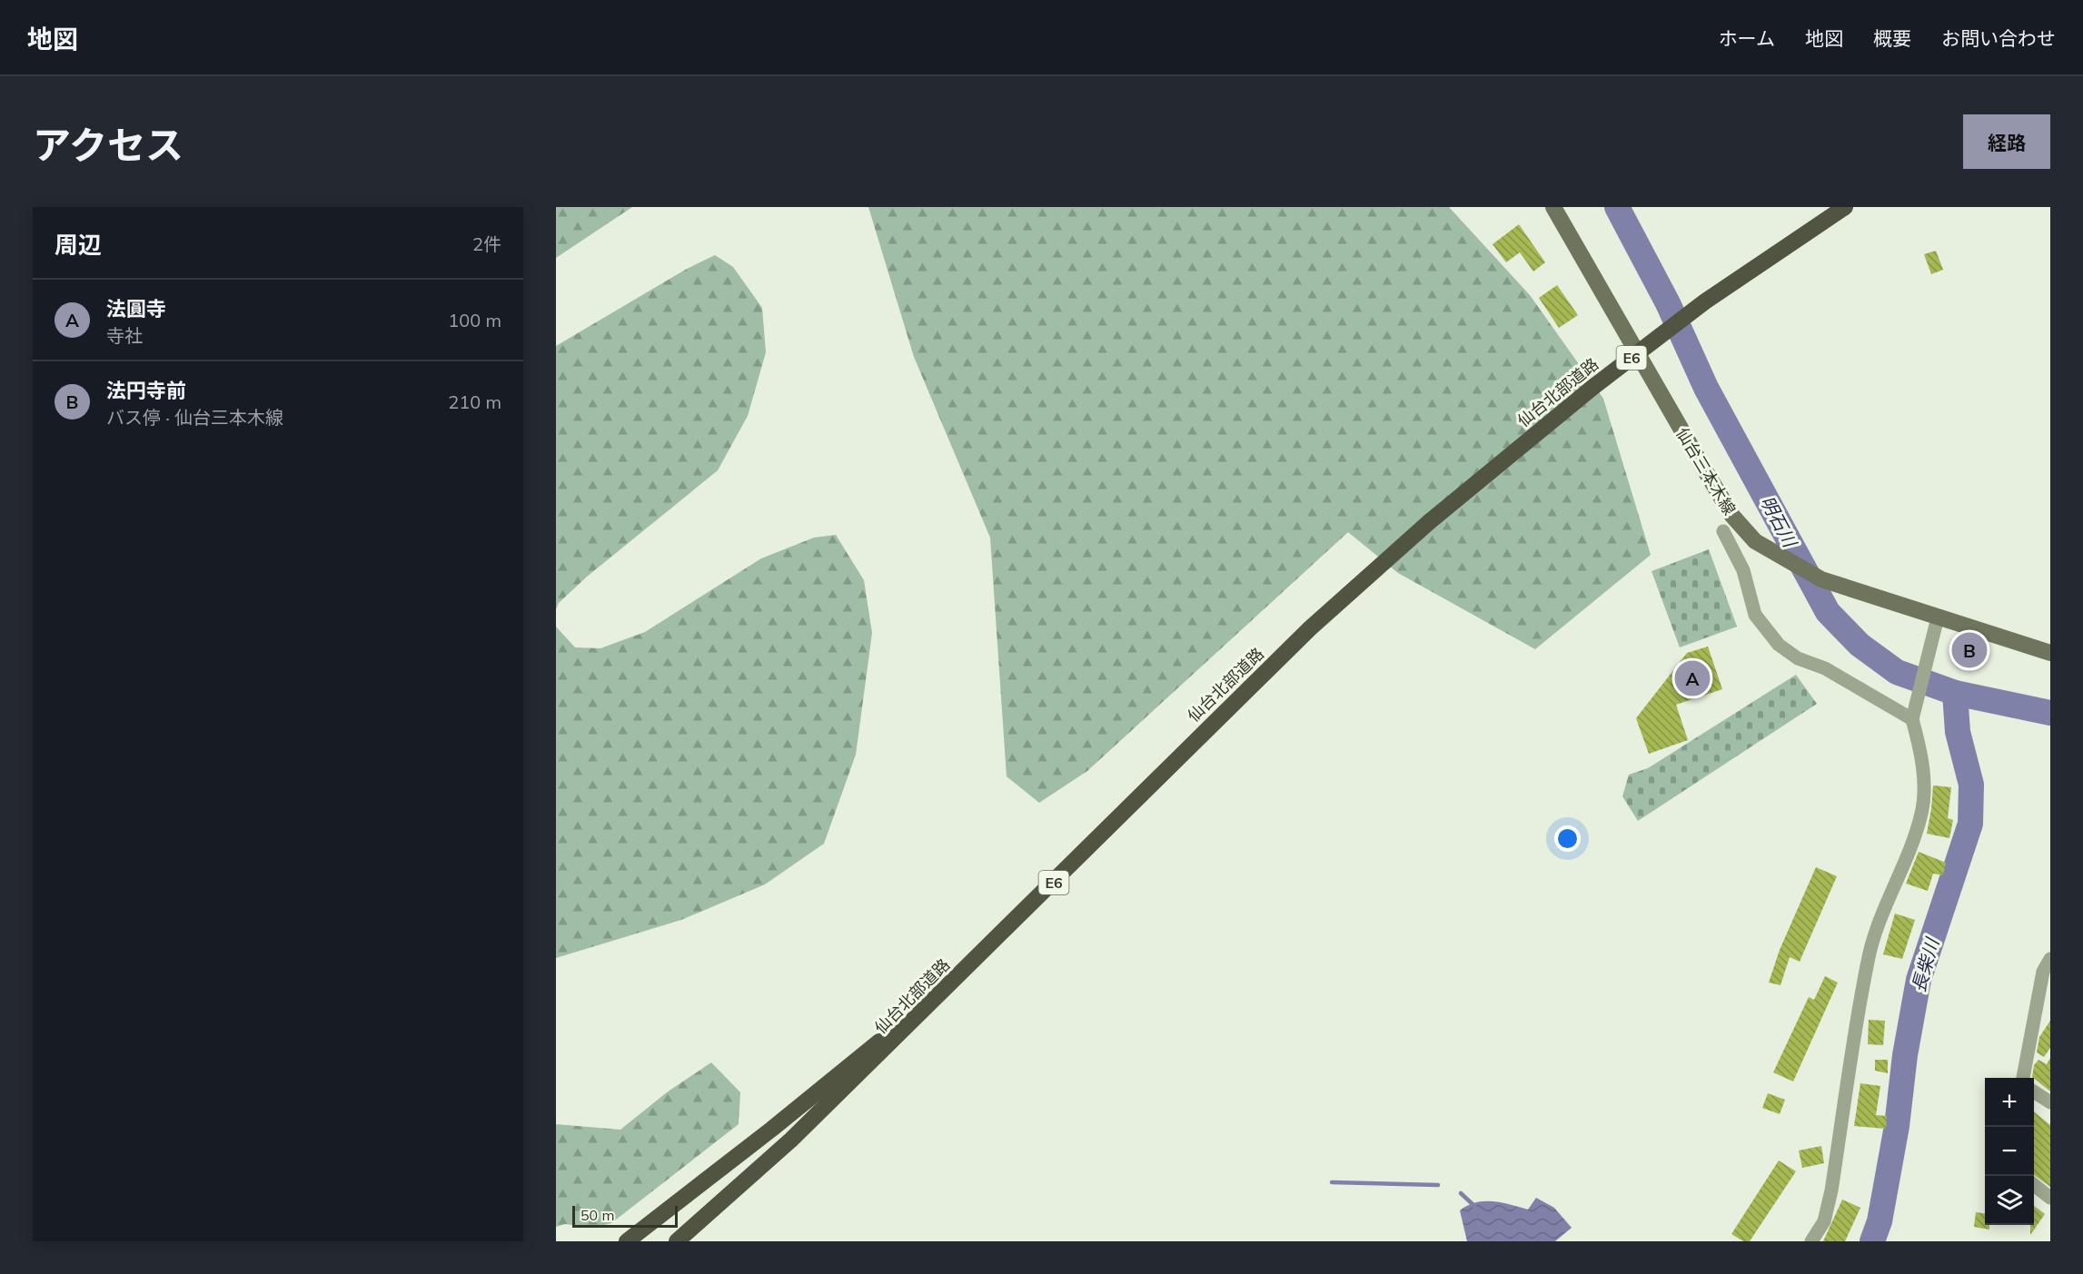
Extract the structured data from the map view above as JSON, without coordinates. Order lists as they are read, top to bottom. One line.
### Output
{"streets":{"highway":["E6","仙台北部道路"],"main road":["仙台三本木線"]},"water":["明石川","長柴川"],"scale_bar":"50 m","page":{"header":"地図","nav":["ホーム","地図","概要","お問い合わせ"],"title":"アクセス","buttons":"経路","heading":["周辺","2件"],"list":[{"mark":"A","name":"法圓寺","note":"寺社","value":"100 m"},{"mark":"B","name":"法円寺前","note":"バス停 · 仙台三本木線","value":"210 m"}],"pins":["B","A"],"map_buttons":["+","−"],"scale":"50 m"}}
